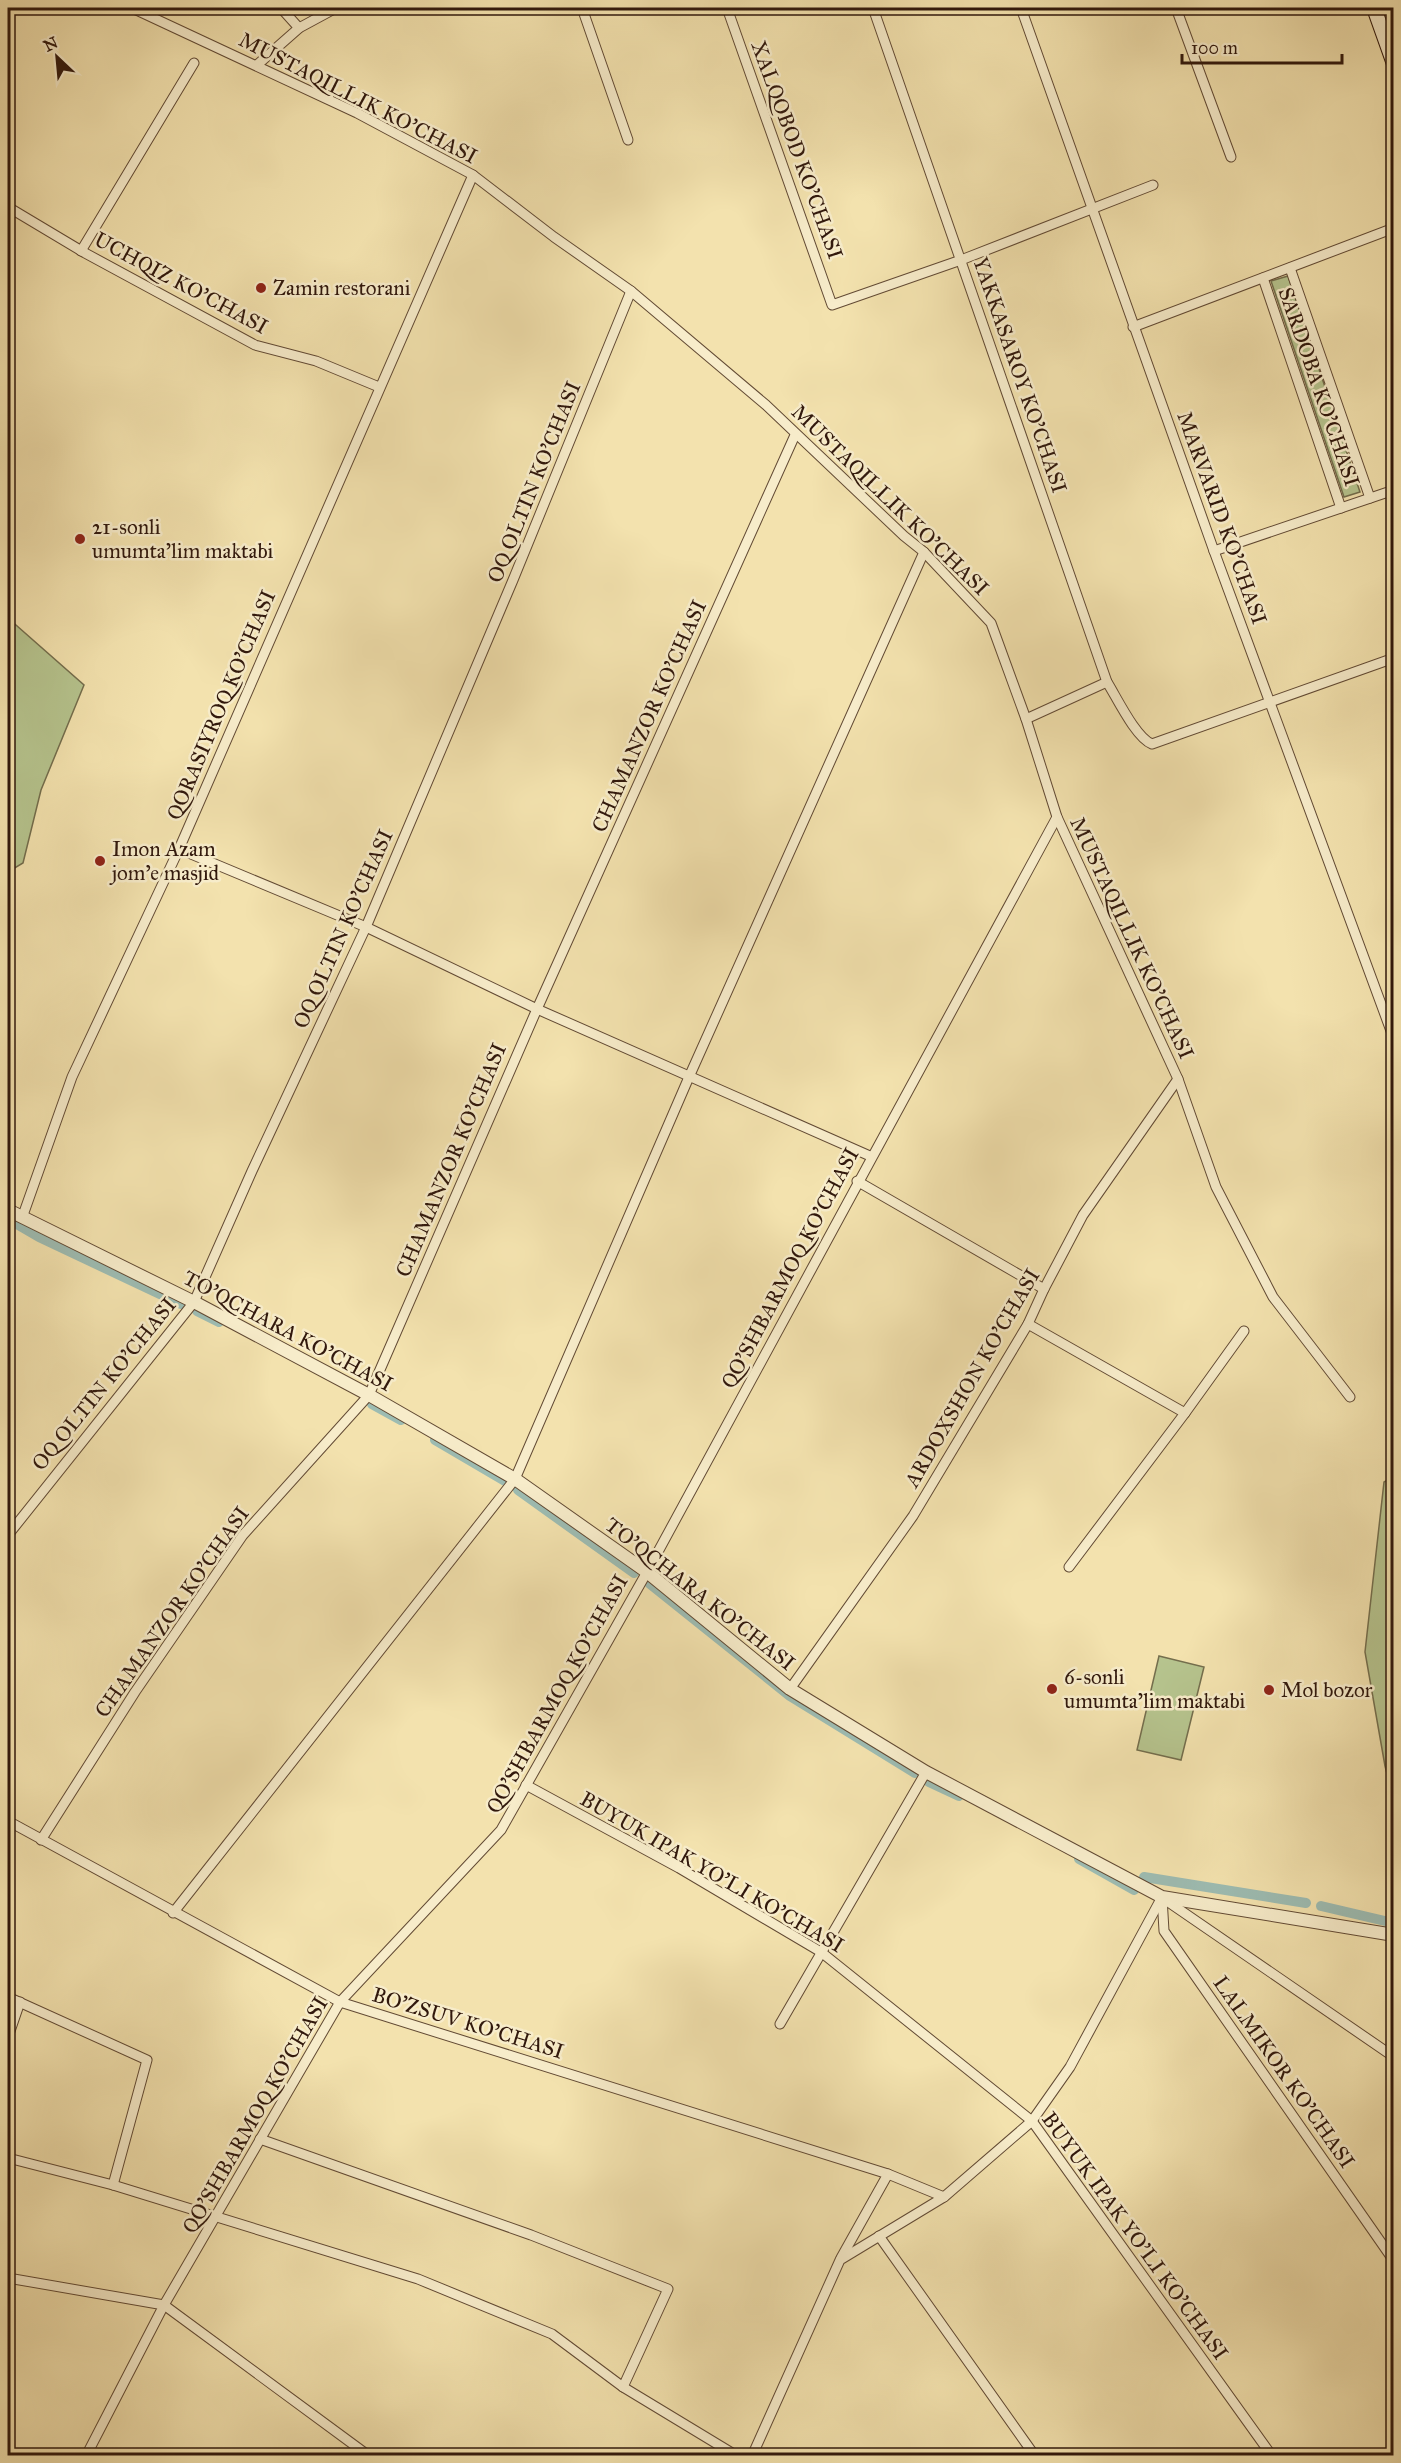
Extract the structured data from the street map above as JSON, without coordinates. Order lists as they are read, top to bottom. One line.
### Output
{"streets":{"street":["MUSTAQILLIK KO'CHASI","XALQOBOD KO'CHASI","UCHQIZ KO'CHASI","YAKKASAROY KO'CHASI","SARDOBA KO'CHASI","OQ OLTIN KO'CHASI","MARVARID KO'CHASI","QORASIYROQ KO'CHASI","CHAMANZOR KO'CHASI","QO'SHBARMOQ KO'CHASI","TO'QCHARA KO'CHASI","ARDOXSHON KO'CHASI","BUYUK IPAK YO'LI KO'CHASI","BO'ZSUV KO'CHASI","LALMIKOR KO'CHASI"]},"crossings":[["MUSTAQILLIK KO'CHASI","OQ OLTIN KO'CHASI"],["MUSTAQILLIK KO'CHASI","QORASIYROQ KO'CHASI"],["MUSTAQILLIK KO'CHASI","CHAMANZOR KO'CHASI"],["MUSTAQILLIK KO'CHASI","QO'SHBARMOQ KO'CHASI"],["MUSTAQILLIK KO'CHASI","ARDOXSHON KO'CHASI"],["XALQOBOD KO'CHASI","YAKKASAROY KO'CHASI"],["UCHQIZ KO'CHASI","QORASIYROQ KO'CHASI"],["YAKKASAROY KO'CHASI","MARVARID KO'CHASI"],["OQ OLTIN KO'CHASI","TO'QCHARA KO'CHASI"],["QORASIYROQ KO'CHASI","TO'QCHARA KO'CHASI"],["CHAMANZOR KO'CHASI","TO'QCHARA KO'CHASI"],["CHAMANZOR KO'CHASI","BO'ZSUV KO'CHASI"],["QO'SHBARMOQ KO'CHASI","TO'QCHARA KO'CHASI"],["QO'SHBARMOQ KO'CHASI","BUYUK IPAK YO'LI KO'CHASI"],["QO'SHBARMOQ KO'CHASI","BO'ZSUV KO'CHASI"],["TO'QCHARA KO'CHASI","ARDOXSHON KO'CHASI"],["TO'QCHARA KO'CHASI","LALMIKOR KO'CHASI"]],"places":["Zamin restorani","21-sonli umumta'lim maktabi","Imon Azam jom'e masjid","6-sonli umumta'lim maktabi","Mol bozor"],"scale_bar":"100 m","north":"top left"}
